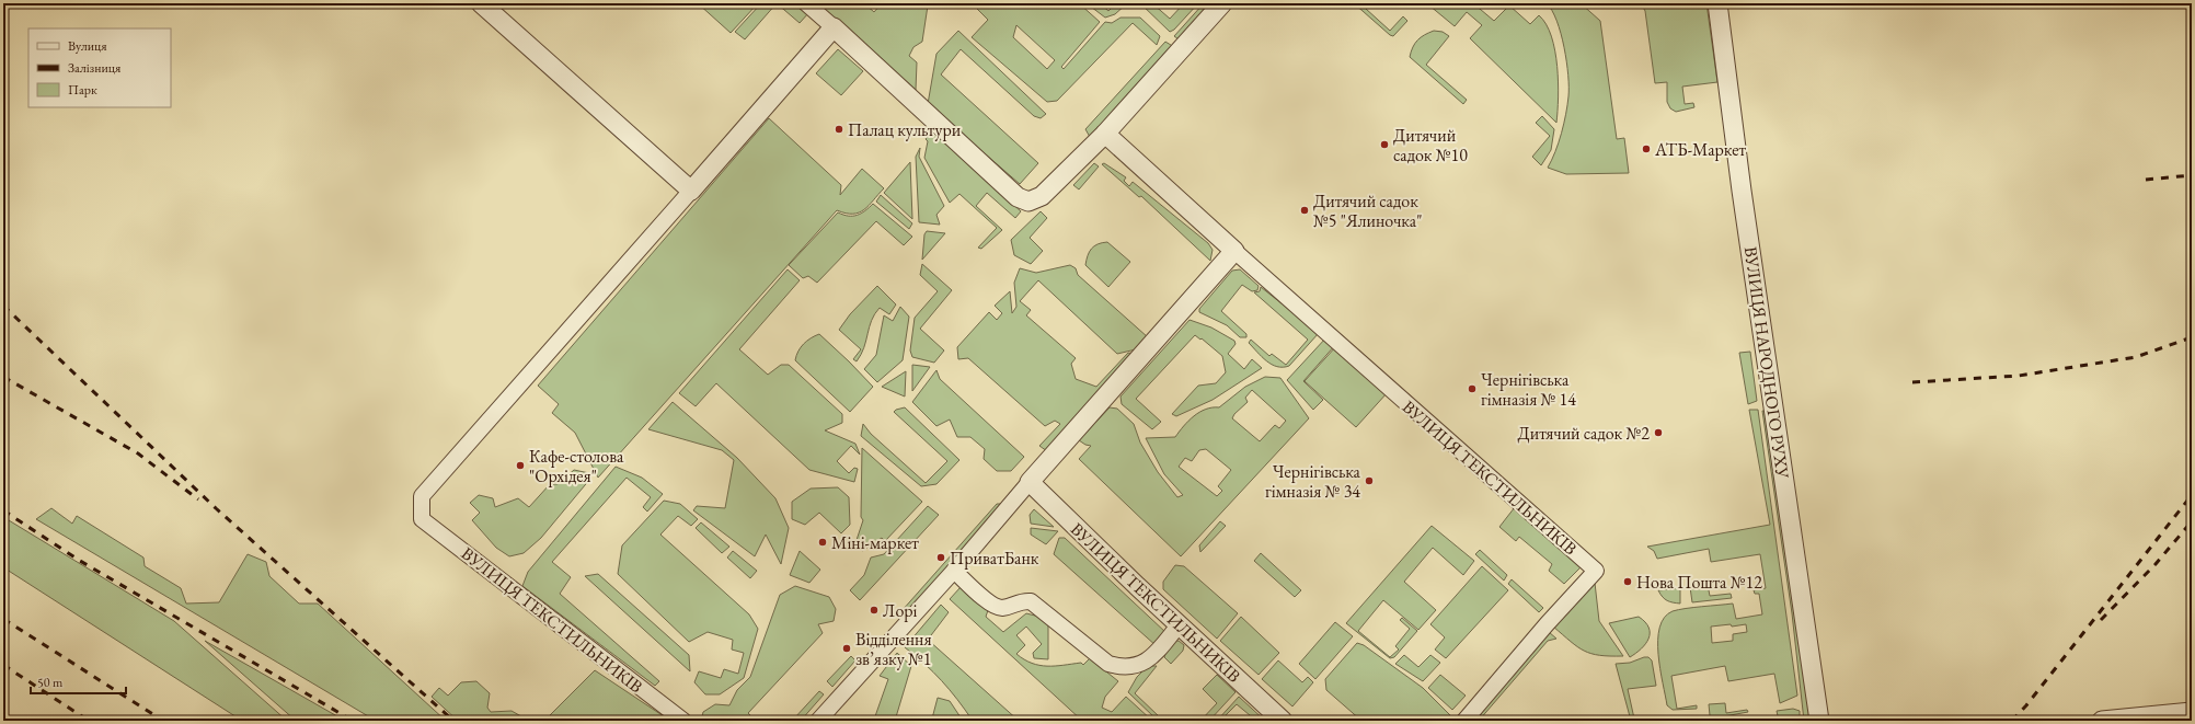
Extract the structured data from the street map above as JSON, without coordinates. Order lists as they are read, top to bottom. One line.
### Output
{"streets":{"street":["ВУЛИЦЯ НАРОДНОГО РУХУ","ВУЛИЦЯ ТЕКСТИЛЬНИКІВ"]},"places":["Палац культури","Дитячий садок №10","АТБ-Маркет","Дитячий садок №5 \"Ялиночка\"","Чернігівська гімназія № 14","Дитячий садок №2","Кафе-столова \"Орхідея\"","Чернігівська гімназія № 34","Міні-маркет","ПриватБанк","Нова Пошта №12","Лорі","Відділення зв’язку №1"],"legend":["Вулиця","Залізниця","Парк"],"scale_bar":"50 m"}
